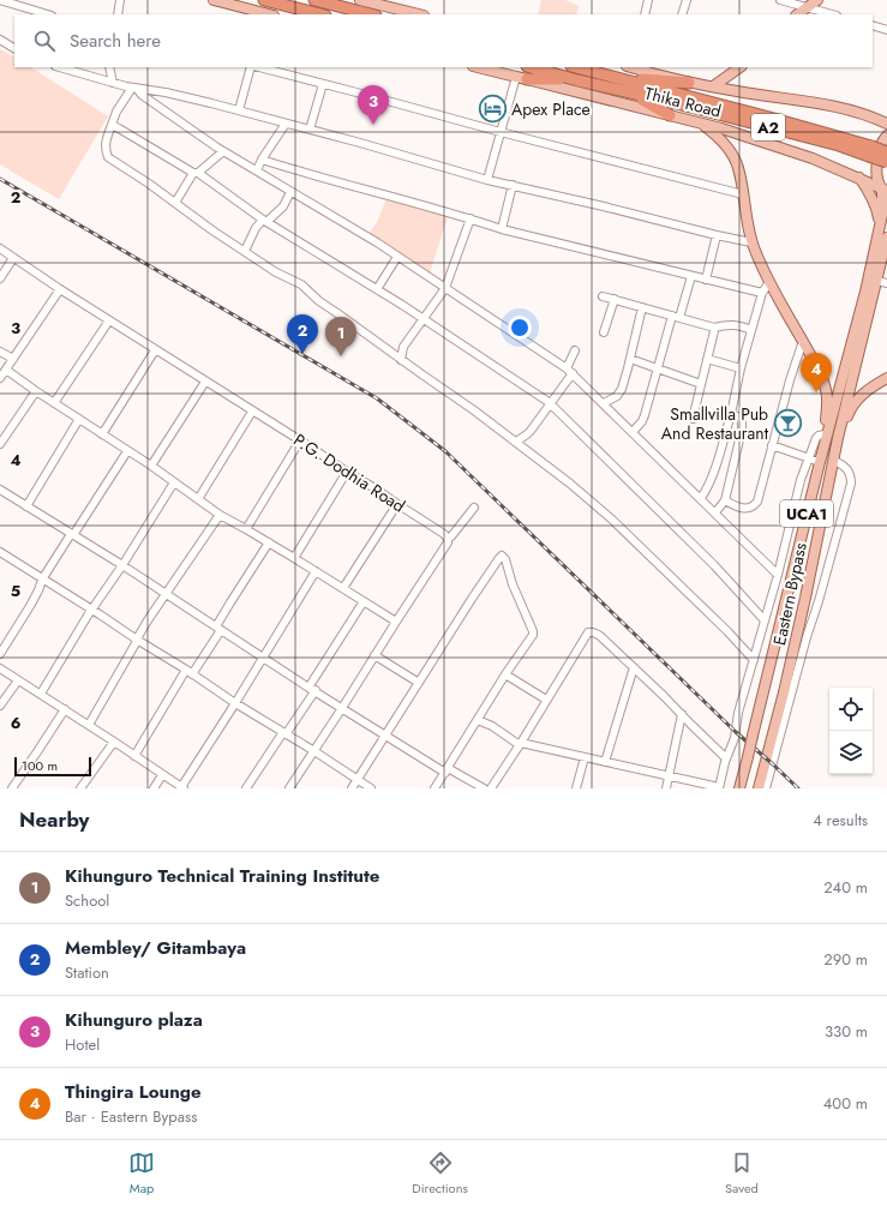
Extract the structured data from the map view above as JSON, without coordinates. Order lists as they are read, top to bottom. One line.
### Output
{"streets":{"highway":["Thika Road","A2"],"main road":["UCA1","Eastern Bypass"],"street":["P.G. Dodhia Road"]},"crossings":[["Thika Road","UCA1"],["UCA1","Eastern Bypass"]],"places":{"hotel":["Apex Place"],"bar":["Smallvilla Pub And Restaurant"]},"scale_bar":"100 m","page":{"search":"Search here","pins":["3","2","1","4"],"scale":"100 m","heading":["Nearby","4 results"],"list":[{"mark":"1","name":"Kihunguro Technical Training Institute","note":"School","value":"240 m"},{"mark":"2","name":"Membley/ Gitambaya","note":"Station","value":"290 m"},{"mark":"3","name":"Kihunguro plaza","note":"Hotel","value":"330 m"},{"mark":"4","name":"Thingira Lounge","note":"Bar · Eastern Bypass","value":"400 m"}],"nav":["Map","Directions","Saved"]},"grid":{"rows":["2","3","4","5","6"]}}
